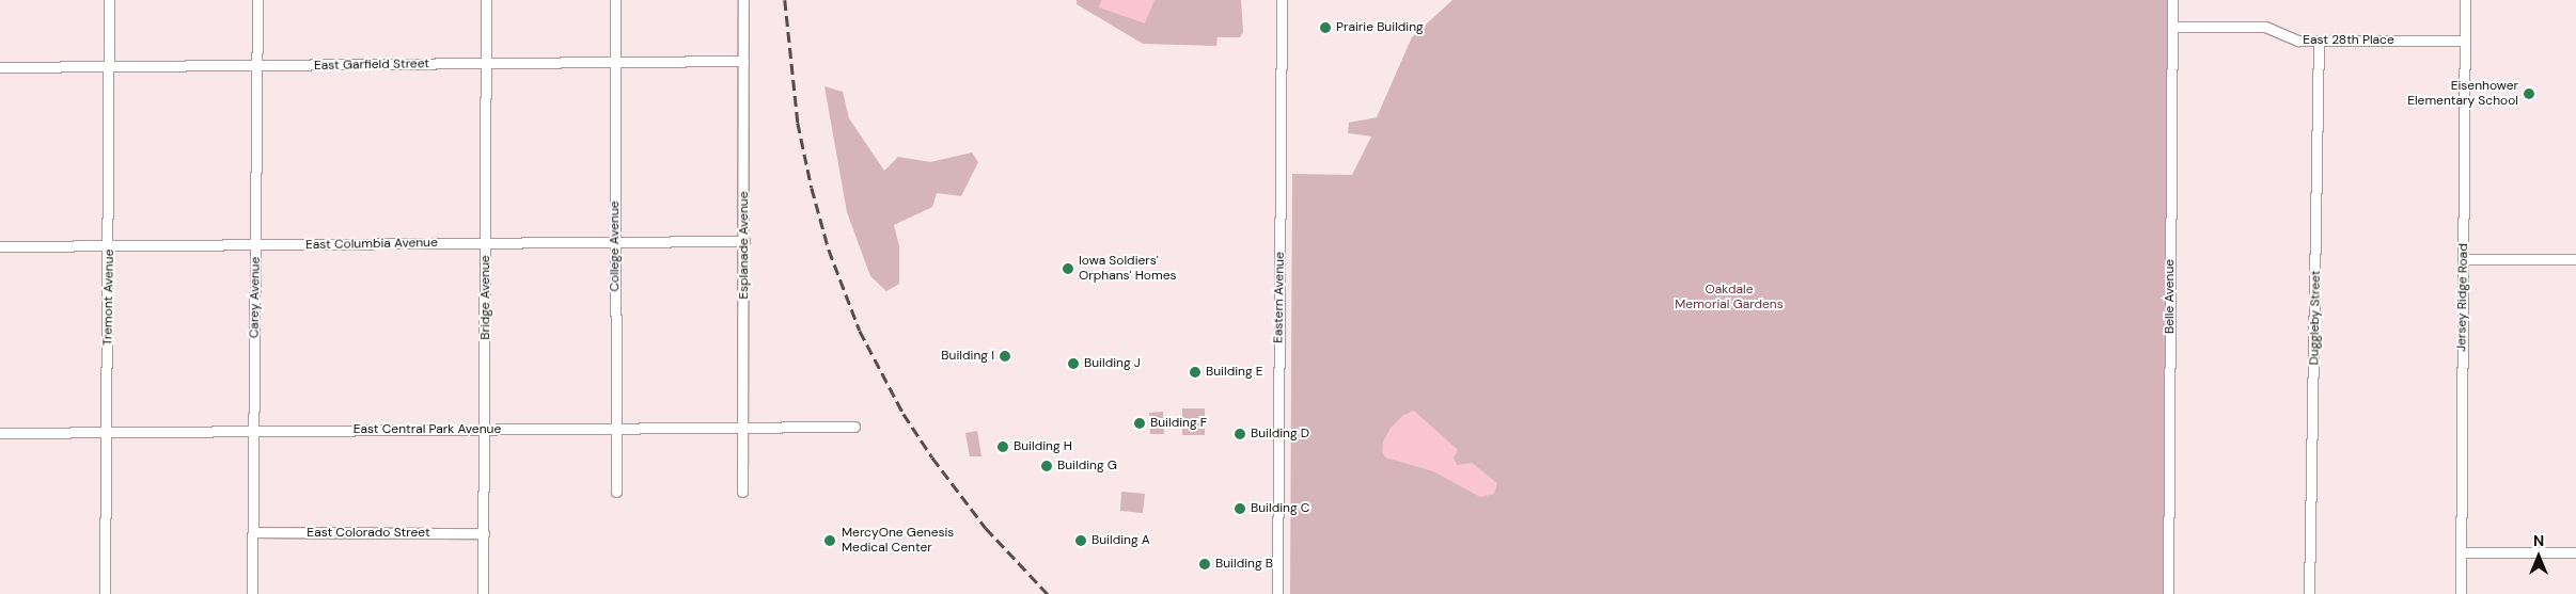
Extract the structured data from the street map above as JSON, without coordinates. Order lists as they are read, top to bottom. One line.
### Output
{"streets":{"street":["East 28th Place","East Garfield Street","East Columbia Avenue","Esplanade Avenue","College Avenue","Belle Avenue","Tremont Avenue","Carey Avenue","Bridge Avenue","Eastern Avenue","Jersey Ridge Road","Duggleby Street","East Central Park Avenue","East Colorado Street"]},"crossings":[["East 28th Place","Belle Avenue"],["East 28th Place","Jersey Ridge Road"],["East 28th Place","Duggleby Street"],["East Garfield Street","Esplanade Avenue"],["East Garfield Street","College Avenue"],["East Garfield Street","Tremont Avenue"],["East Garfield Street","Carey Avenue"],["East Garfield Street","Bridge Avenue"],["East Columbia Avenue","Esplanade Avenue"],["East Columbia Avenue","College Avenue"],["East Columbia Avenue","Tremont Avenue"],["East Columbia Avenue","Carey Avenue"],["East Columbia Avenue","Bridge Avenue"],["Esplanade Avenue","East Central Park Avenue"],["College Avenue","East Central Park Avenue"],["Tremont Avenue","East Central Park Avenue"],["Carey Avenue","East Central Park Avenue"],["Carey Avenue","East Colorado Street"],["Bridge Avenue","East Central Park Avenue"],["Bridge Avenue","East Colorado Street"]],"parks":["Oakdale Memorial Gardens"],"places":["Prairie Building","Eisenhower Elementary School","Iowa Soldiers' Orphans' Homes","Building I","Building J","Building E","Building F","Building D","Building H","Building G","Building C","MercyOne Genesis Medical Center","Building A","Building B"],"north":"top"}
